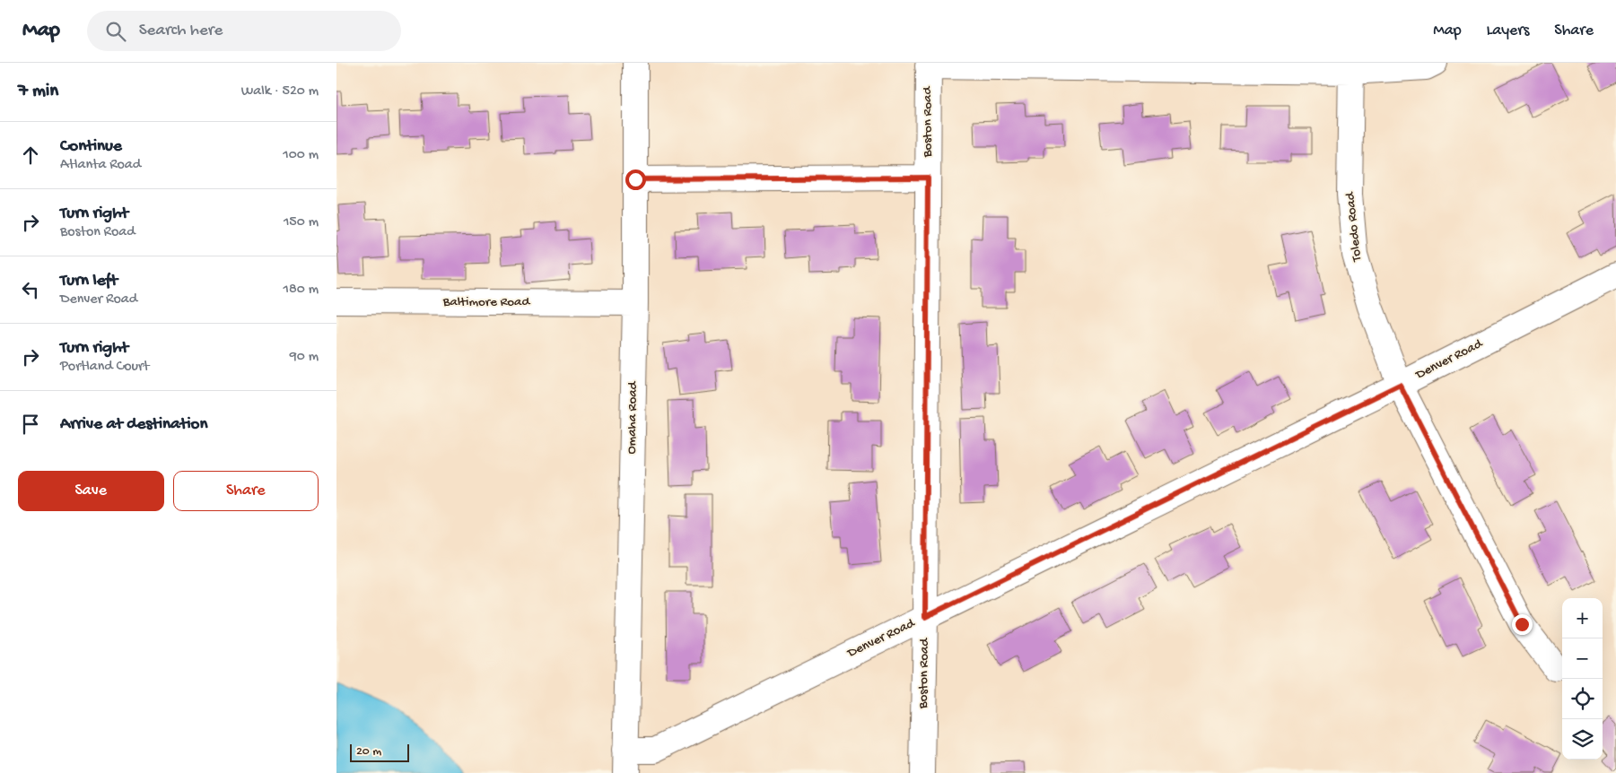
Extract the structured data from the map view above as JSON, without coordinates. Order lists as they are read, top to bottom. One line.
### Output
{"streets":{"street":["Boston Road","Toledo Road","Baltimore Road","Denver Road","Omaha Road"]},"crossings":[["Boston Road","Denver Road"],["Toledo Road","Denver Road"],["Baltimore Road","Omaha Road"],["Denver Road","Omaha Road"]],"scale_bar":"20 m","page":{"header":"Map","search":"Search here","nav":["Map","Layers","Share"],"heading":["7 min","Walk · 520 m"],"list":[["Continue","Atlanta Road","100 m"],["Turn right","Boston Road","150 m"],["Turn left","Denver Road","180 m"],["Turn right","Portland Court","90 m"],"Arrive at destination"],"buttons":["Save","Share"],"map_buttons":["+","−"],"scale":"20 m"}}
